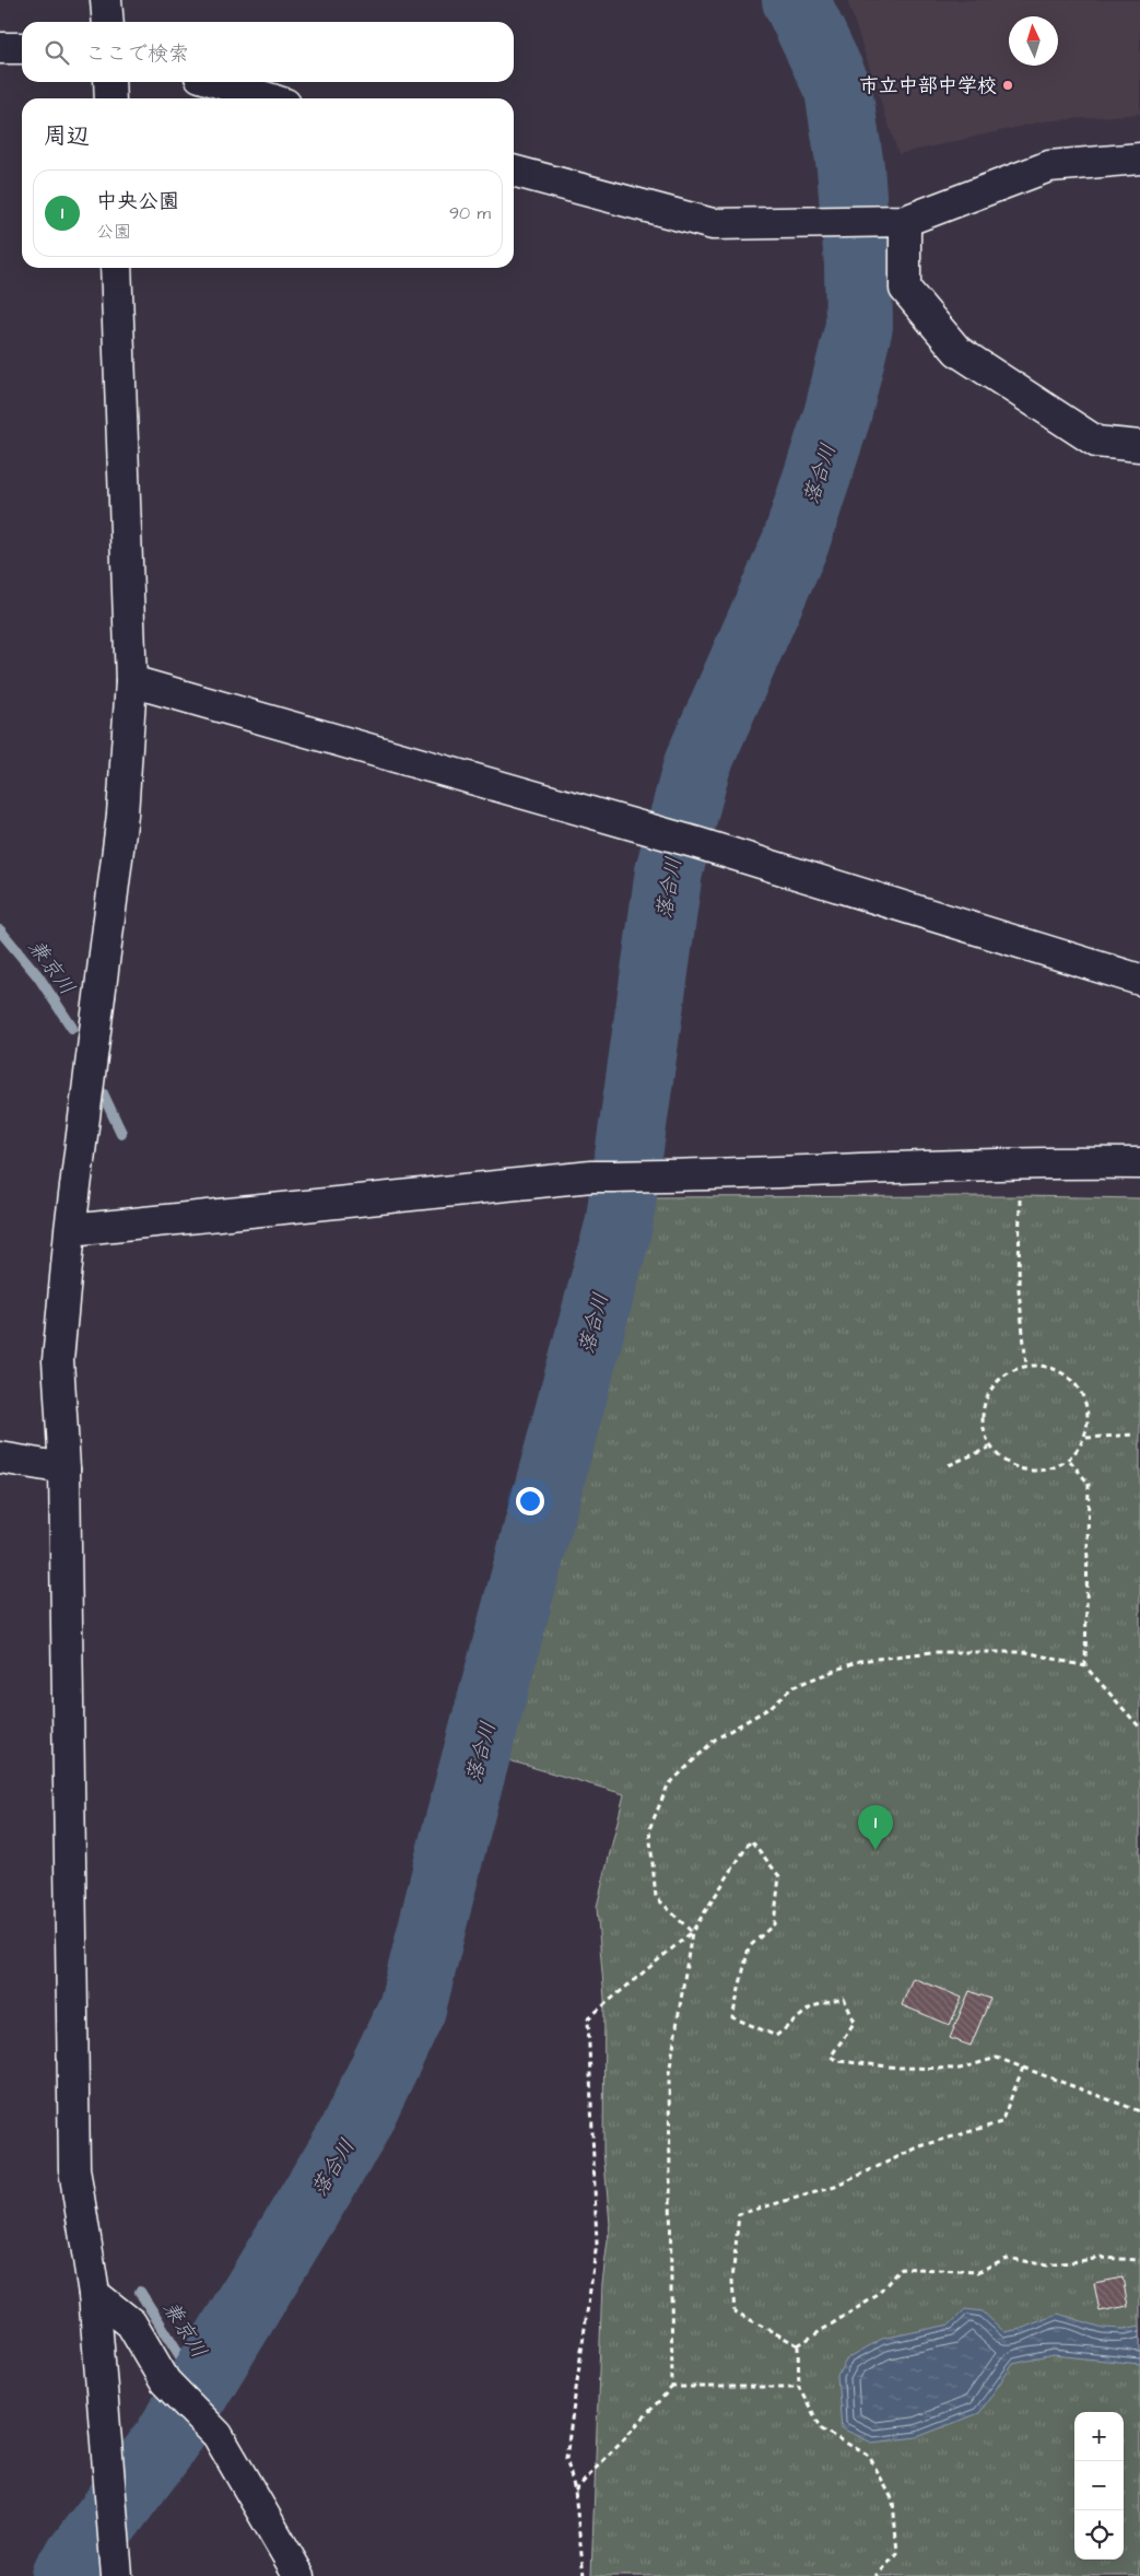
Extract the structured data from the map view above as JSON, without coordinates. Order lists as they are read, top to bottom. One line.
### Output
{"water":["落合川","兼京川"],"places":["市立中部中学校"],"north":"top","page":{"search":"ここで検索","heading":"周辺","list":[{"mark":"1","name":"中央公園","note":"公園","value":"90 m"}],"pins":"1","map_buttons":["+","−"]}}
